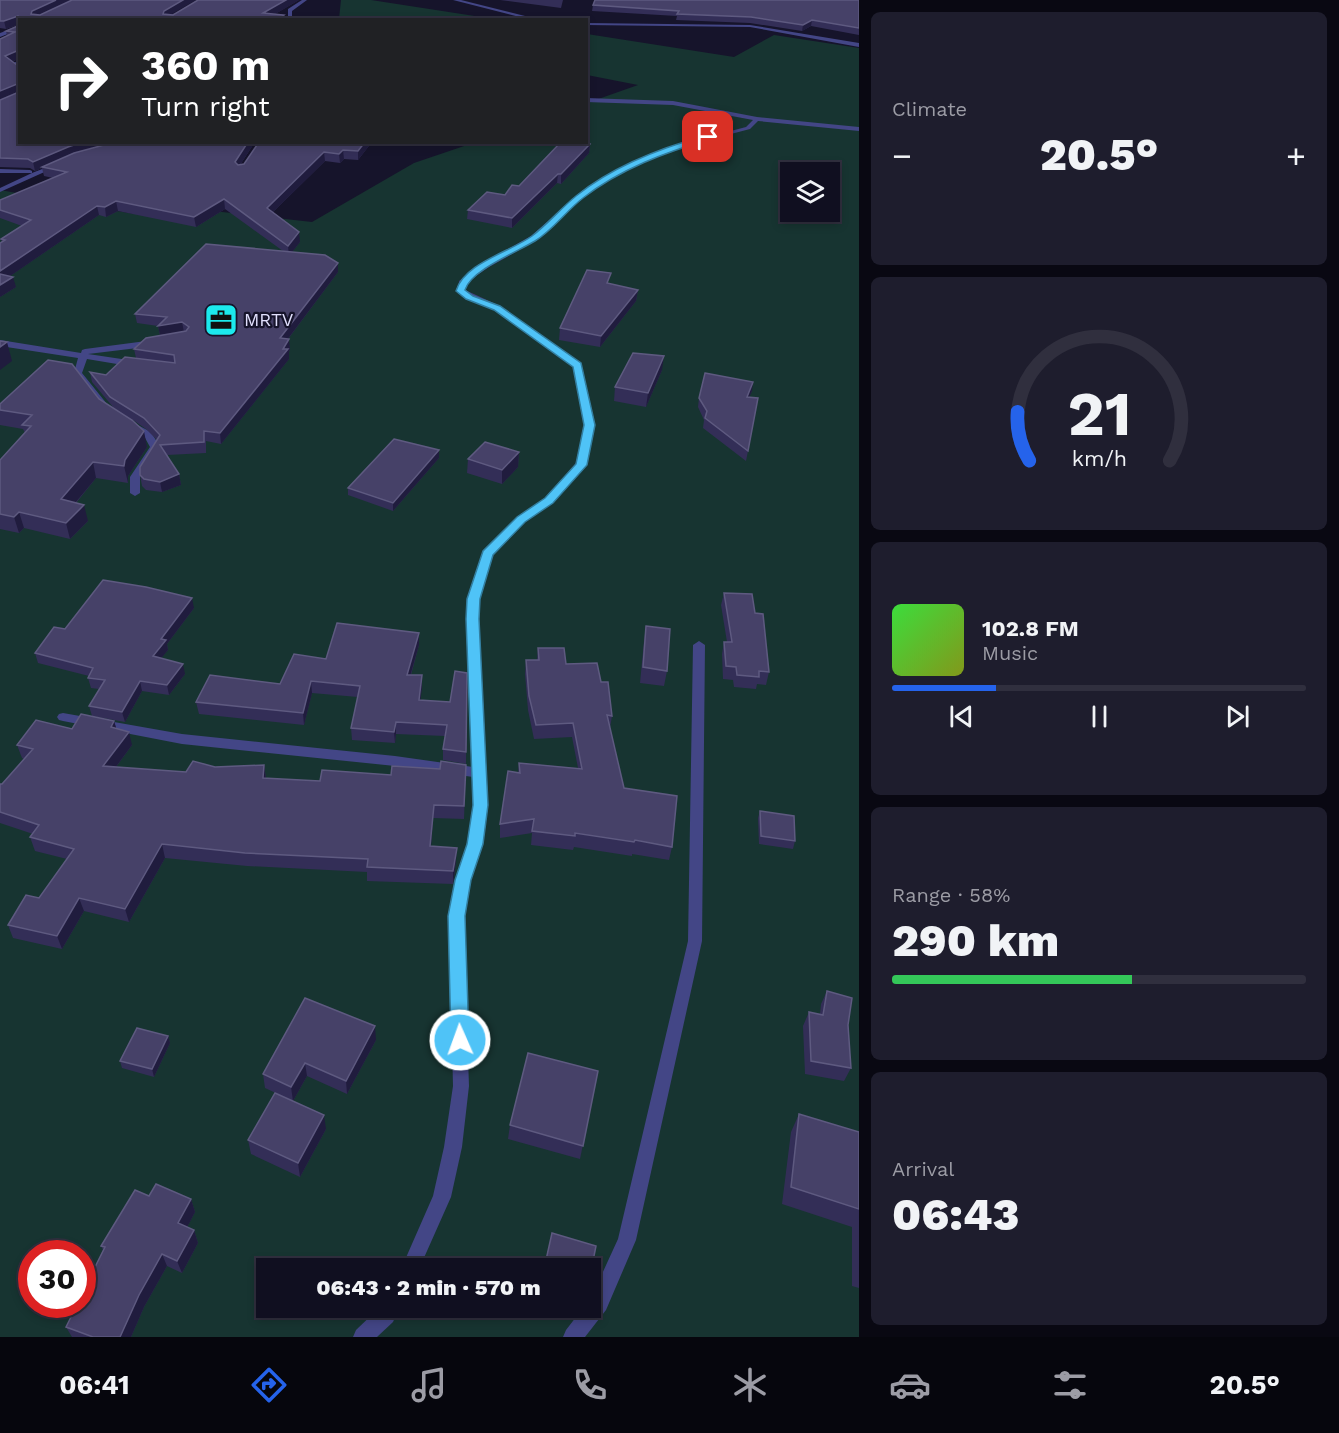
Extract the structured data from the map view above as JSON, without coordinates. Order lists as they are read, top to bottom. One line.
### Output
{"places":{"office":["MRTV"]},"page":{"tile":["Climate",["Range · 58%","290 km"],["Arrival","06:43"]],"turn":["360 m","Turn right"],"heat":["−","20.5°","+"],"song":["102.8 FM","Music"],"limit":"30","trip":"06:43 · 2 min · 570 m","tabs":["06:41","20.5°"],"gauge":["21","km/h"]}}
